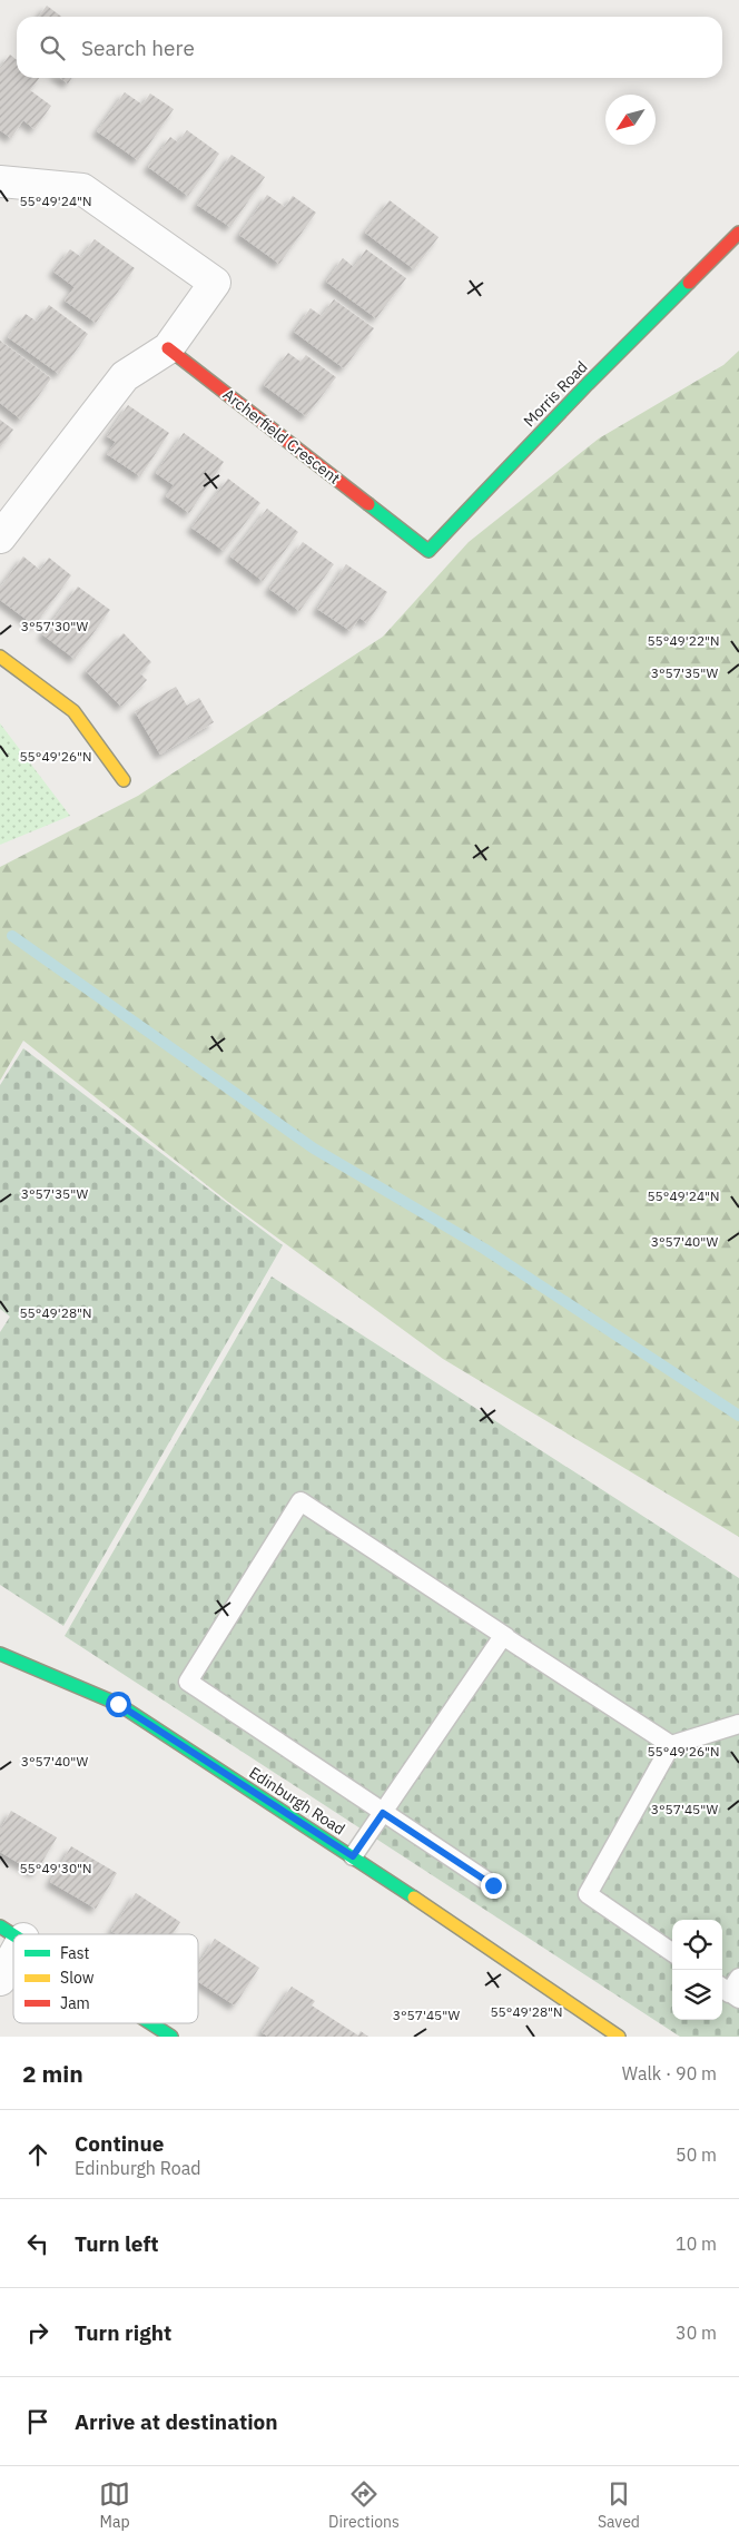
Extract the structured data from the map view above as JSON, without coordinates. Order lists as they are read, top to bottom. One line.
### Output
{"streets":{"street":["Morris Road","Archerfield Crescent","Edinburgh Road"]},"crossings":[["Morris Road","Archerfield Crescent"]],"legend":["Fast","Slow","Jam"],"north":"bottom left","page":{"search":"Search here","heading":["2 min","Walk · 90 m"],"list":[["Continue","Edinburgh Road","50 m"],["Turn left","10 m"],["Turn right","30 m"],"Arrive at destination"],"nav":["Map","Directions","Saved"]},"coordinates":["55°49'24\"N","3°57'30\"W","55°49'22\"N","3°57'35\"W","55°49'26\"N","3°57'40\"W","55°49'28\"N","3°57'45\"W","55°49'30\"N"]}
